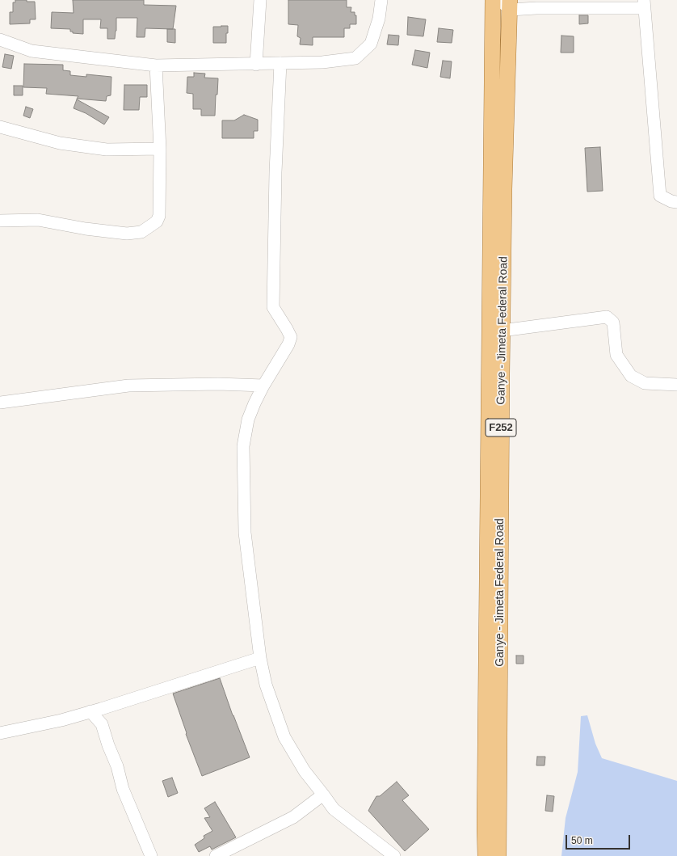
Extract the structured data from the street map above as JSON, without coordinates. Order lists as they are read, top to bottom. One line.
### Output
{"streets":{"main road":["Ganye - Jimeta Federal Road","F252"]},"scale_bar":"50 m"}
